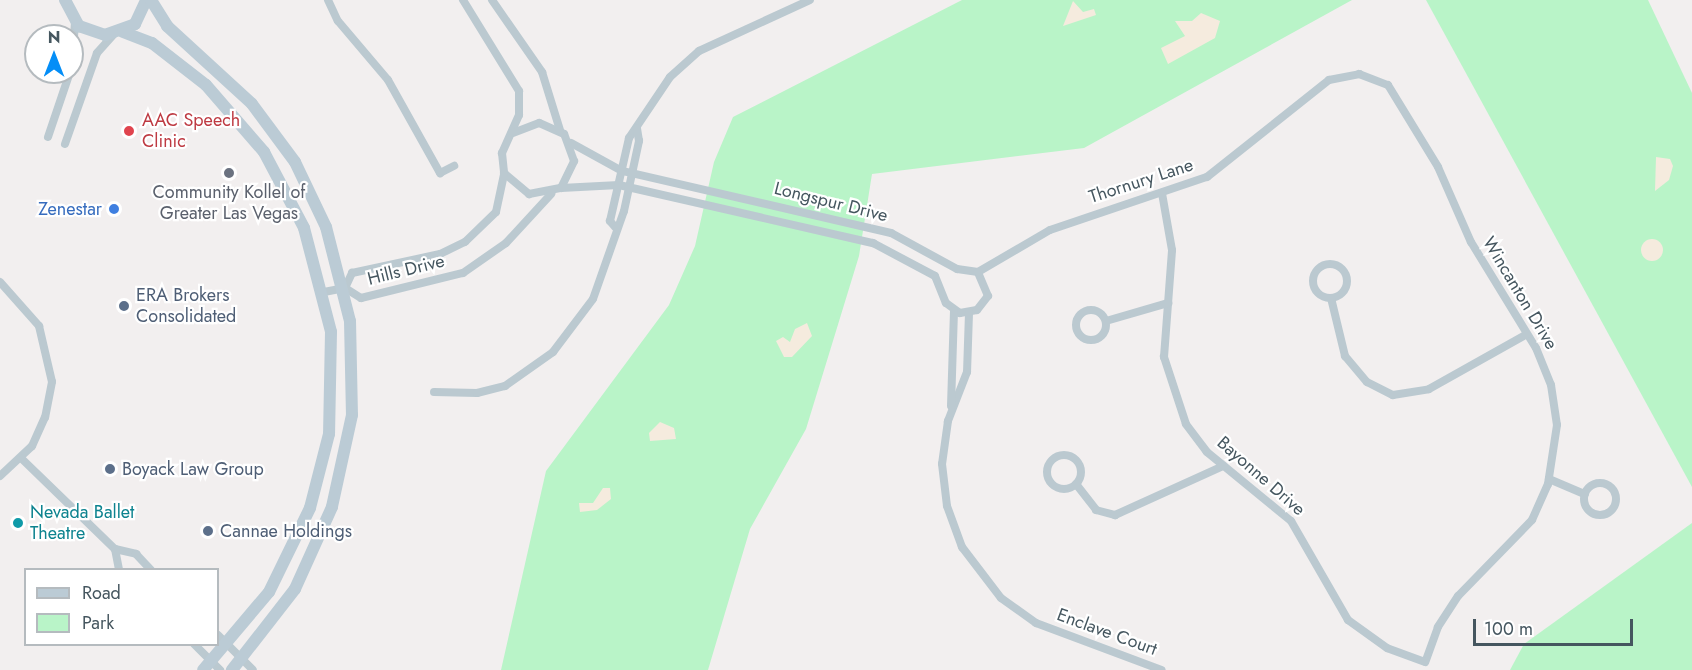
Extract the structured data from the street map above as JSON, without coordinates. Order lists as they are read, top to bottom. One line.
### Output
{"streets":{"street":["Thornury Lane","Longspur Drive","Hills Drive","Wincanton Drive","Bayonne Drive","Enclave Court"]},"crossings":[["Thornury Lane","Longspur Drive"],["Thornury Lane","Wincanton Drive"],["Thornury Lane","Bayonne Drive"],["Longspur Drive","Hills Drive"],["Longspur Drive","Enclave Court"],["Wincanton Drive","Bayonne Drive"]],"places":["AAC Speech Clinic","Community Kollel of Greater Las Vegas","Zenestar","ERA Brokers Consolidated","Boyack Law Group","Nevada Ballet Theatre","Cannae Holdings"],"legend":["Road","Park"],"scale_bar":"100 m","north":"top"}
